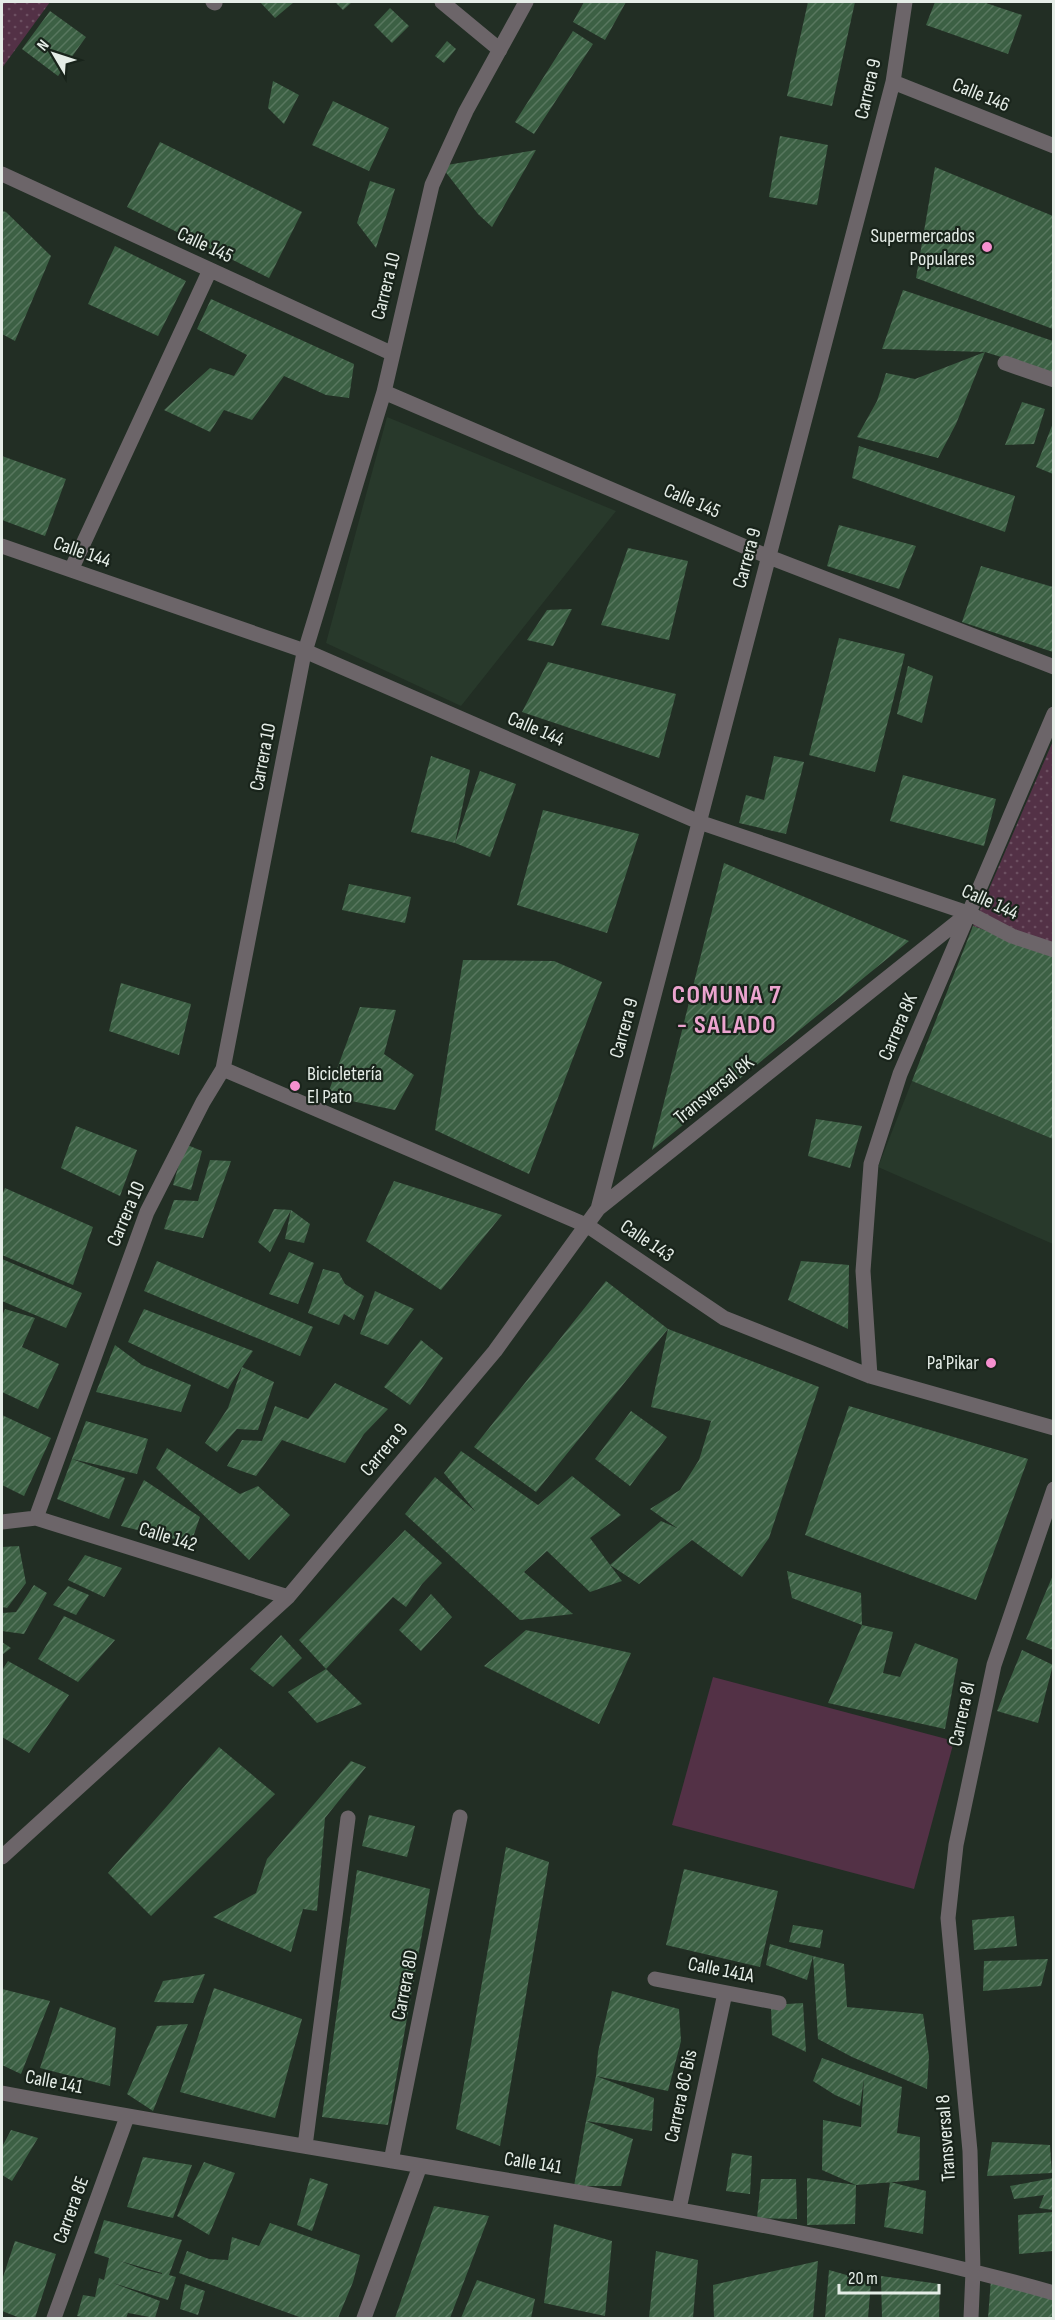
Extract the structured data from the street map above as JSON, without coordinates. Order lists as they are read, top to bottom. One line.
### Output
{"streets":{"street":["Carrera 9","Calle 146","Calle 145","Carrera 10","Calle 144","Carrera 8K","Transversal 8K","Calle 143","Calle 142","Carrera 8I","Calle 141A","Carrera 8D","Calle 141","Carrera 8C Bis","Transversal 8","Carrera 8E"]},"crossings":[["Carrera 9","Calle 146"],["Carrera 9","Calle 145"],["Carrera 9","Calle 144"],["Carrera 9","Transversal 8K"],["Carrera 9","Calle 143"],["Carrera 9","Calle 142"],["Calle 145","Carrera 10"],["Carrera 10","Calle 144"],["Carrera 10","Calle 143"],["Carrera 10","Calle 142"],["Calle 144","Carrera 8K"],["Calle 144","Transversal 8K"],["Carrera 8K","Transversal 8K"],["Carrera 8K","Calle 143"],["Carrera 8I","Transversal 8"],["Calle 141A","Carrera 8C Bis"],["Carrera 8D","Calle 141"],["Calle 141","Carrera 8C Bis"],["Calle 141","Transversal 8"],["Calle 141","Carrera 8E"]],"districts":["COMUNA 7 - SALADO"],"places":["Supermercados Populares","Bicicletería El Pato","Pa'Pikar"],"scale_bar":"20 m","north":"top left"}
